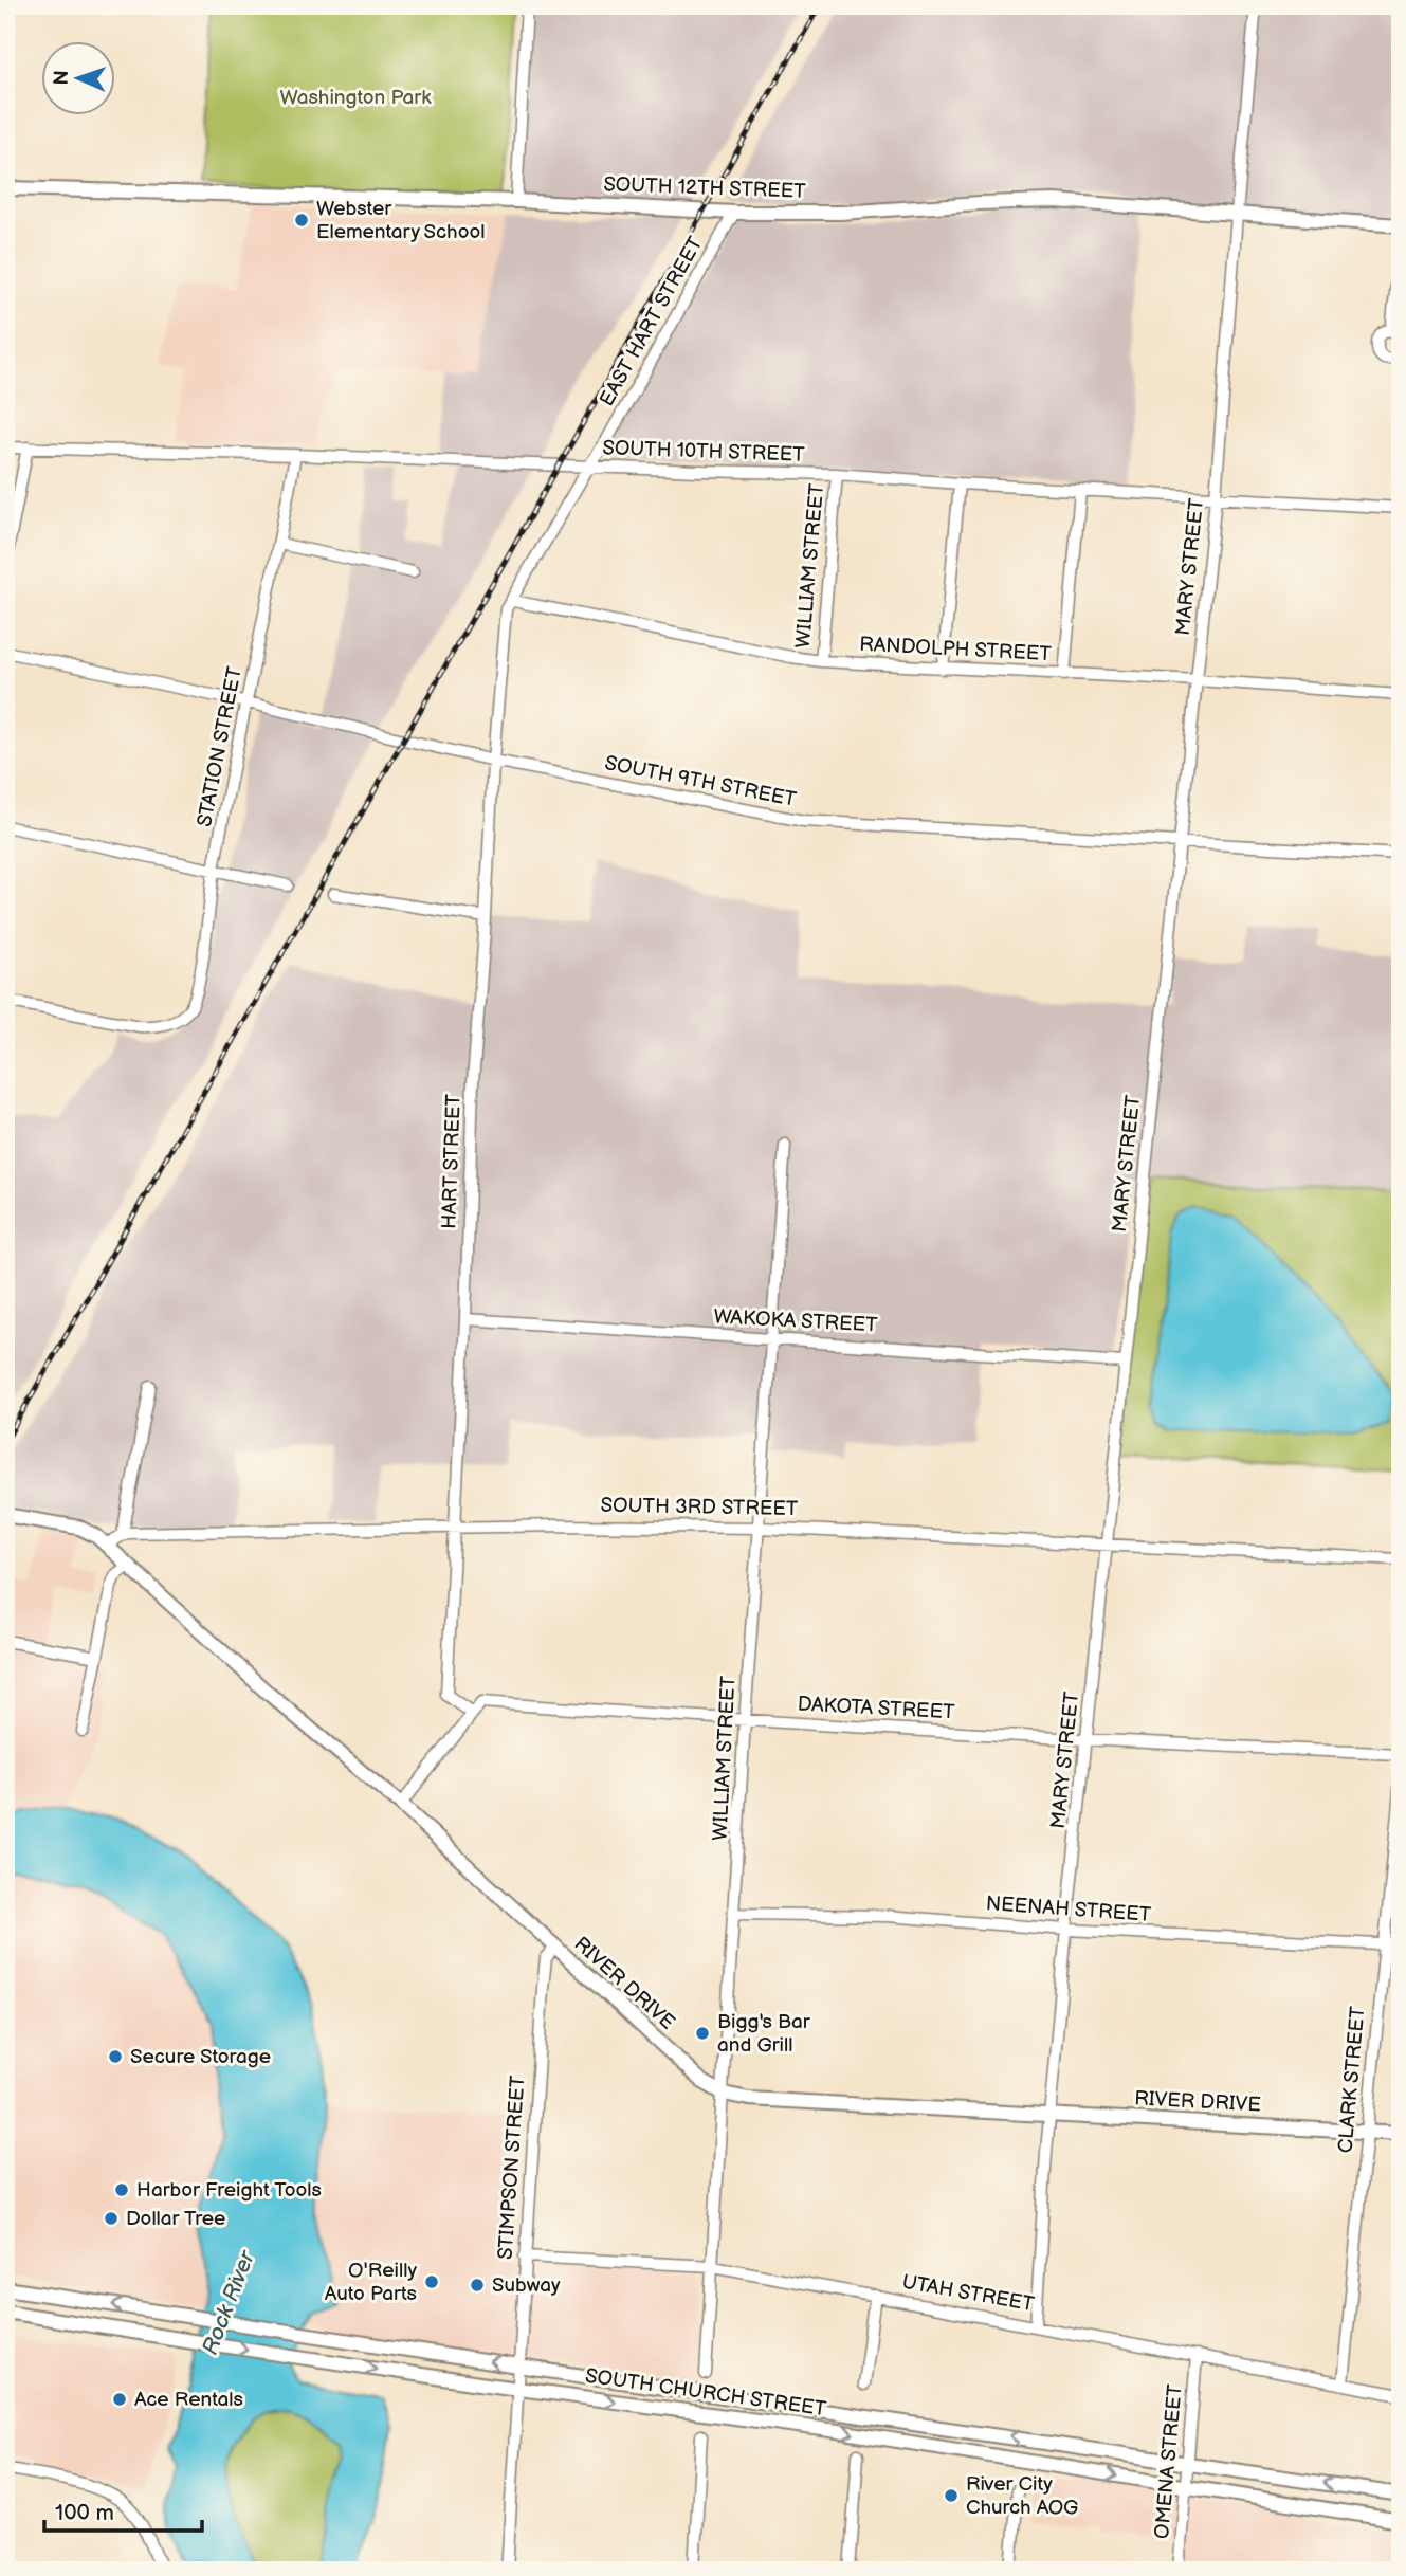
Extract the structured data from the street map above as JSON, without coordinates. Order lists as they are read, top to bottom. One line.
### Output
{"streets":{"street":["SOUTH 12TH STREET","EAST HART STREET","SOUTH 10TH STREET","WILLIAM STREET","MARY STREET","RANDOLPH STREET","STATION STREET","SOUTH 9TH STREET","HART STREET","WAKOKA STREET","SOUTH 3RD STREET","DAKOTA STREET","NEENAH STREET","RIVER DRIVE","CLARK STREET","STIMPSON STREET","UTAH STREET","SOUTH CHURCH STREET","OMENA STREET"]},"crossings":[["SOUTH 12TH STREET","EAST HART STREET"],["SOUTH 12TH STREET","MARY STREET"],["EAST HART STREET","SOUTH 10TH STREET"],["EAST HART STREET","RANDOLPH STREET"],["EAST HART STREET","HART STREET"],["SOUTH 10TH STREET","WILLIAM STREET"],["SOUTH 10TH STREET","MARY STREET"],["SOUTH 10TH STREET","STATION STREET"],["WILLIAM STREET","RANDOLPH STREET"],["WILLIAM STREET","WAKOKA STREET"],["WILLIAM STREET","SOUTH 3RD STREET"],["WILLIAM STREET","DAKOTA STREET"],["WILLIAM STREET","NEENAH STREET"],["WILLIAM STREET","RIVER DRIVE"],["WILLIAM STREET","UTAH STREET"],["MARY STREET","RANDOLPH STREET"],["MARY STREET","SOUTH 9TH STREET"],["MARY STREET","WAKOKA STREET"],["MARY STREET","SOUTH 3RD STREET"],["MARY STREET","DAKOTA STREET"],["MARY STREET","NEENAH STREET"],["MARY STREET","RIVER DRIVE"],["MARY STREET","UTAH STREET"],["RANDOLPH STREET","HART STREET"],["STATION STREET","SOUTH 9TH STREET"],["SOUTH 9TH STREET","HART STREET"],["HART STREET","WAKOKA STREET"],["HART STREET","SOUTH 3RD STREET"],["HART STREET","DAKOTA STREET"],["NEENAH STREET","CLARK STREET"],["RIVER DRIVE","CLARK STREET"],["RIVER DRIVE","STIMPSON STREET"],["CLARK STREET","UTAH STREET"],["STIMPSON STREET","UTAH STREET"],["STIMPSON STREET","SOUTH CHURCH STREET"],["UTAH STREET","OMENA STREET"],["SOUTH CHURCH STREET","OMENA STREET"]],"water":["Rock River"],"parks":["Washington Park"],"places":["Webster Elementary School","Bigg's Bar and Grill","Secure Storage","Harbor Freight Tools","Dollar Tree","O'Reilly Auto Parts","Subway","Ace Rentals","River City Church AOG"],"scale_bar":"100 m","north":"left"}
